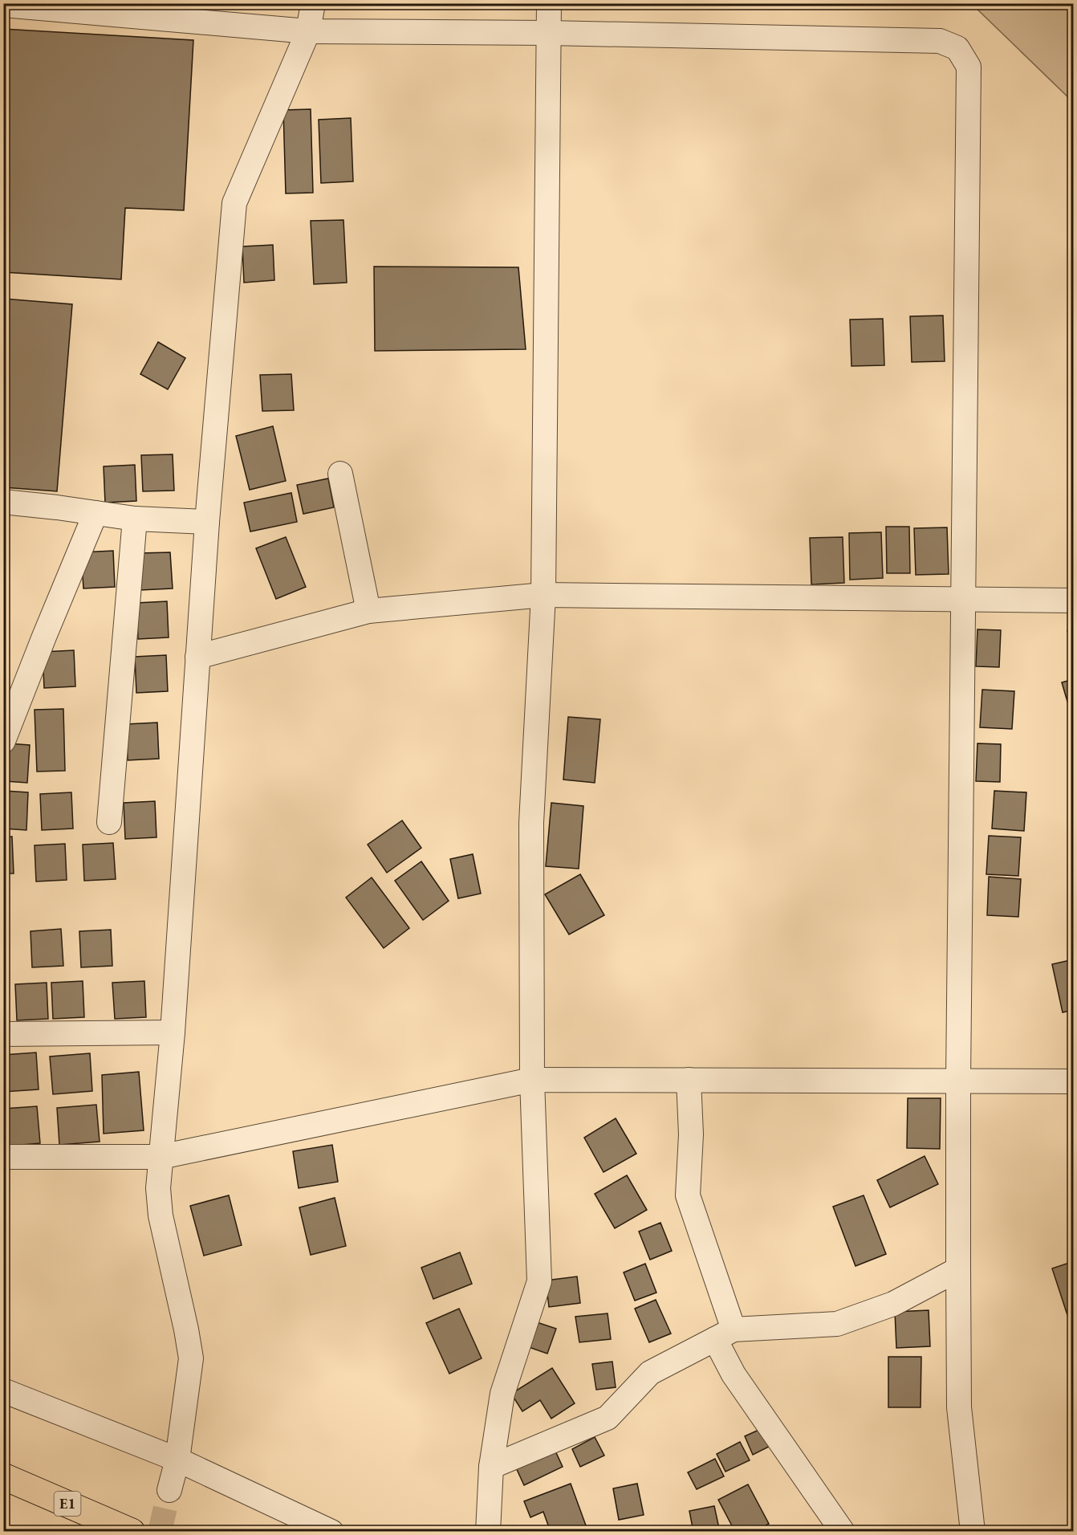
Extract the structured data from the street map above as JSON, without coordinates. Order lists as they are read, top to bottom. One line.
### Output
{"streets":{"highway":["E1"]}}
